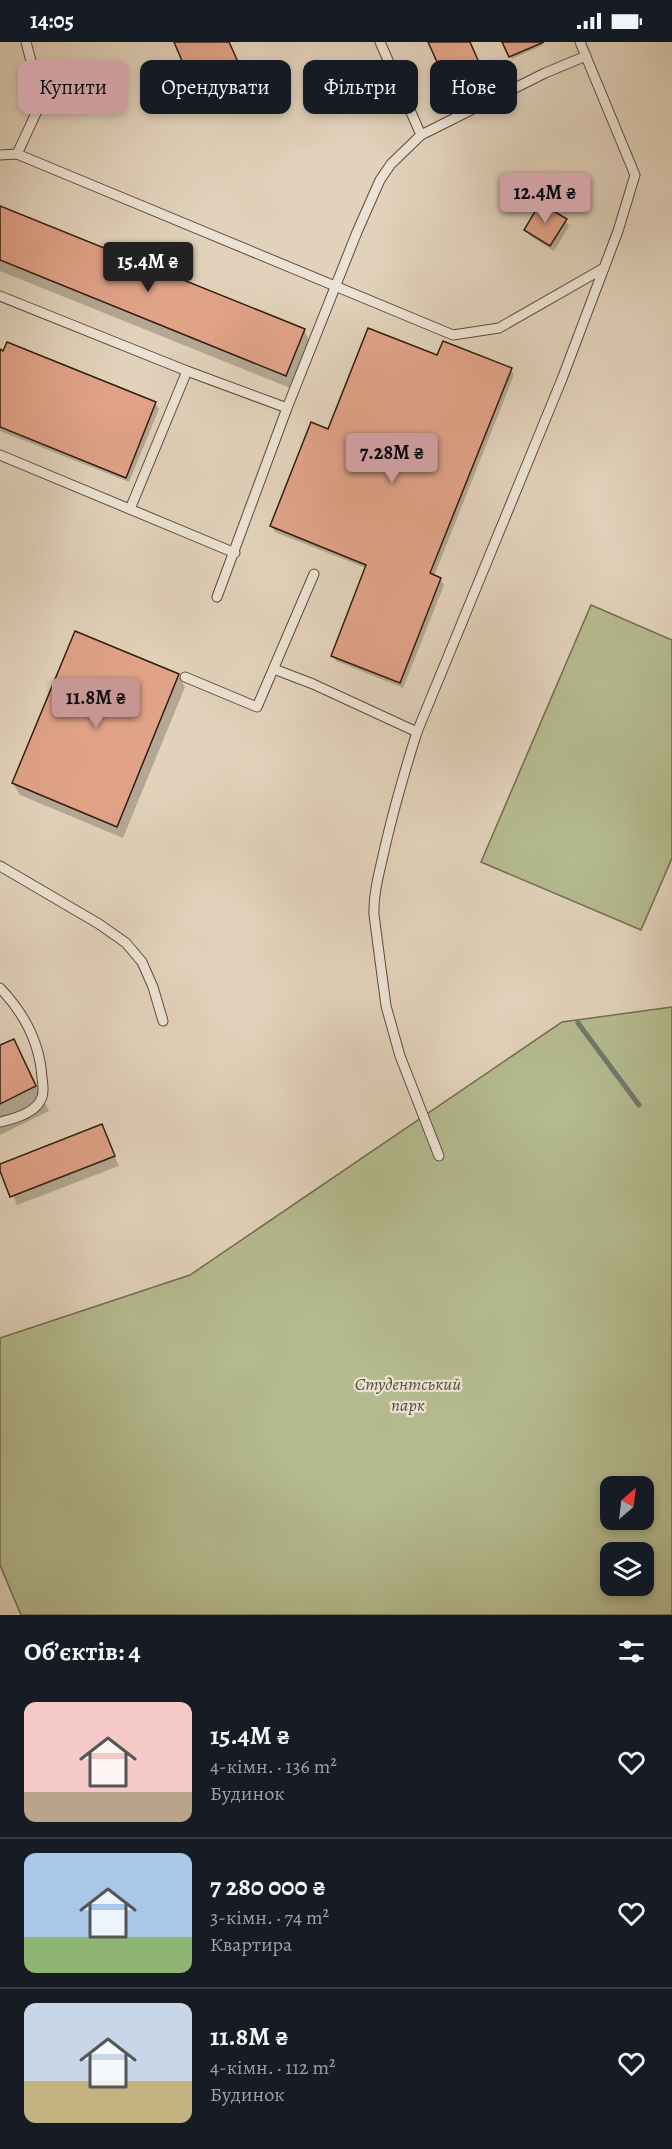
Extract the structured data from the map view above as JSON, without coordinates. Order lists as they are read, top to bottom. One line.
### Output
{"parks":["Студентський парк"],"north":"top right","page":{"status":"14:05","chip":["Купити","Орендувати","Фільтри","Нове"],"price":["12.4M ₴","15.4M ₴","7.28M ₴","11.8M ₴"],"heading":"Об’єктів: 4","list":[{"name":"15.4M ₴","note":"4-кімн. · 136 m² · Будинок"},{"name":"7 280 000 ₴","note":"3-кімн. · 74 m² · Квартира"},{"name":"11.8M ₴","note":"4-кімн. · 112 m² · Будинок"}]}}
